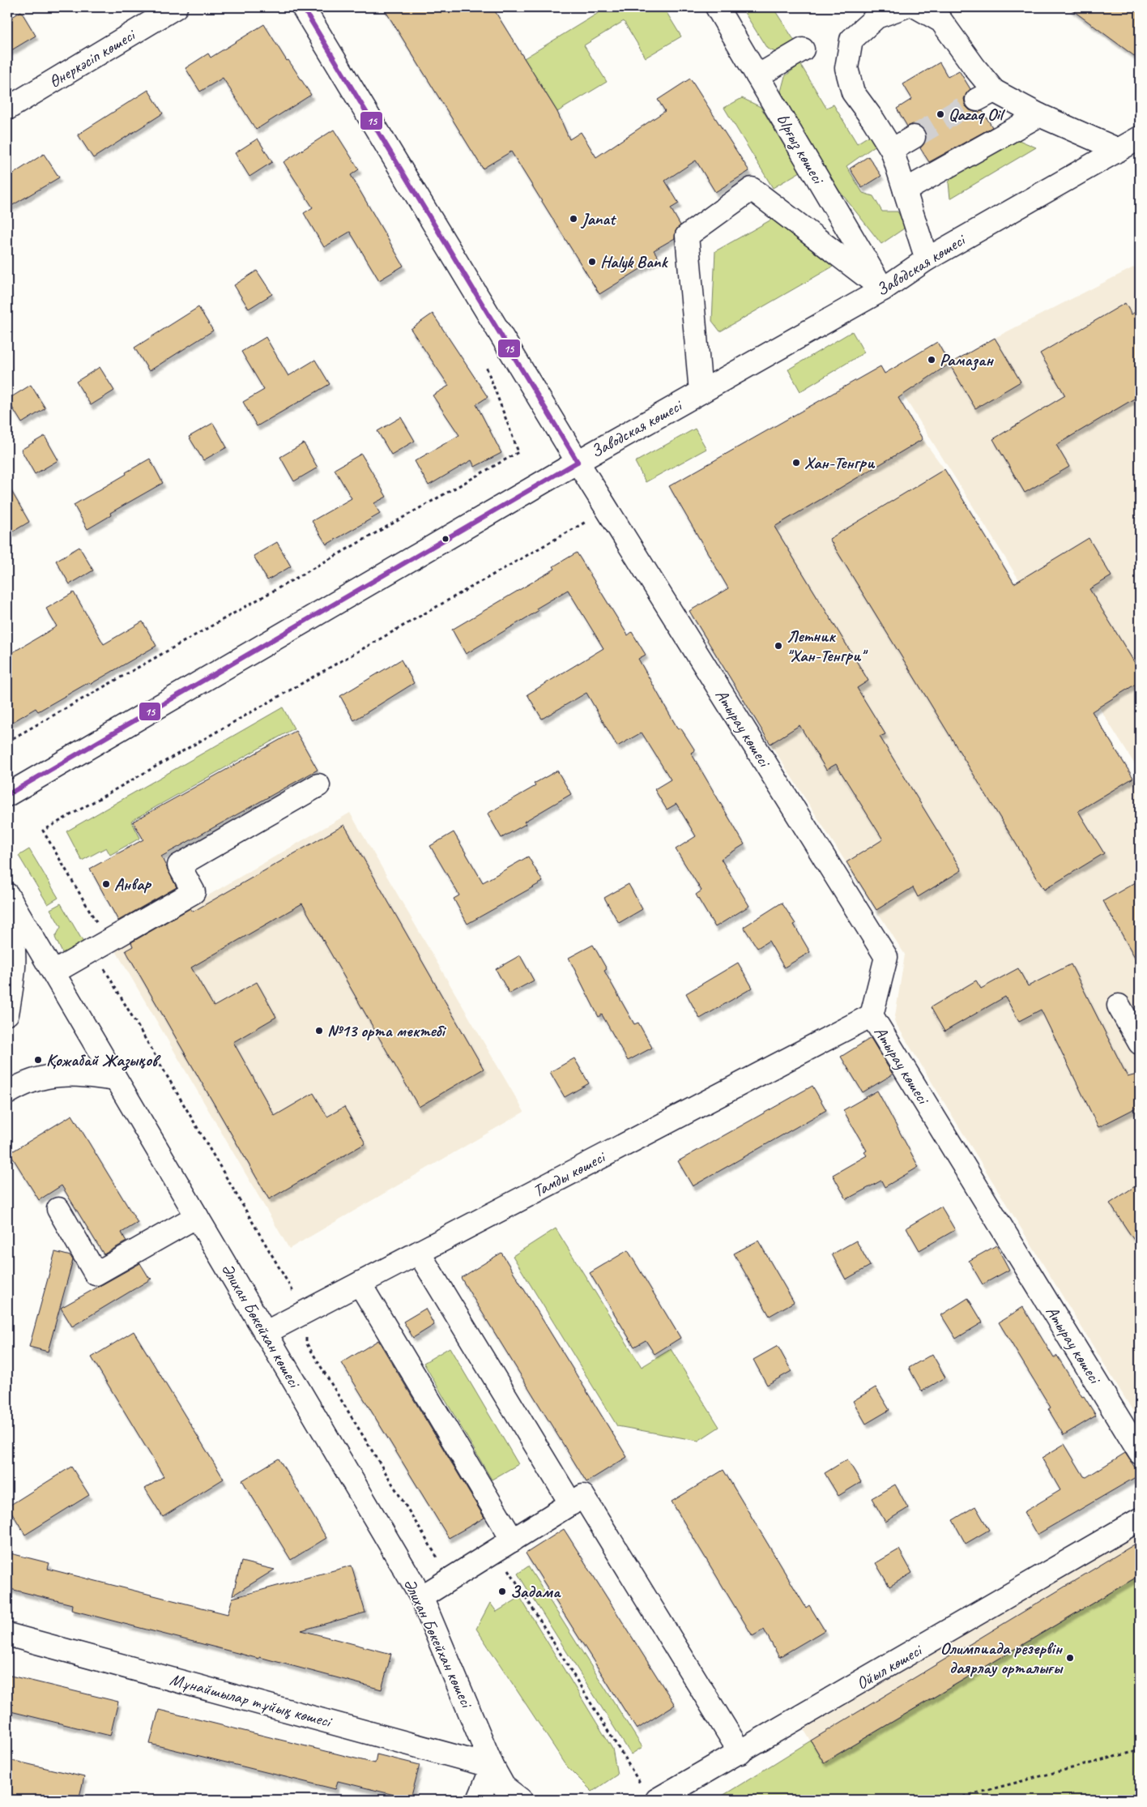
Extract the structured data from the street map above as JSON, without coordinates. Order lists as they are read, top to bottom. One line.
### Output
{"streets":{"street":["Өнеркәсіп көшесі","Ырғыз көшесі","Заводская көшесі","Атырау көшесі","Тамды көшесі","Әлихан Бөкейхан көшесі","Ойыл көшесі","Мұнайшылар тұйық көшесі"]},"crossings":[["Ырғыз көшесі","Заводская көшесі"],["Заводская көшесі","Атырау көшесі"],["Атырау көшесі","Тамды көшесі"],["Тамды көшесі","Әлихан Бөкейхан көшесі"],["Әлихан Бөкейхан көшесі","Мұнайшылар тұйық көшесі"]],"places":["Qazaq Oil","Janat","Halyk Bank","Рамазан","Хан-Тенгри","Летник \"Хан-Тенгри\"","Анвар","№13 орта мектебі","Қожабай Жазықов","Задама","Олимпиада резервін даярлау орталығы"],"lines":["transit line 15"]}
